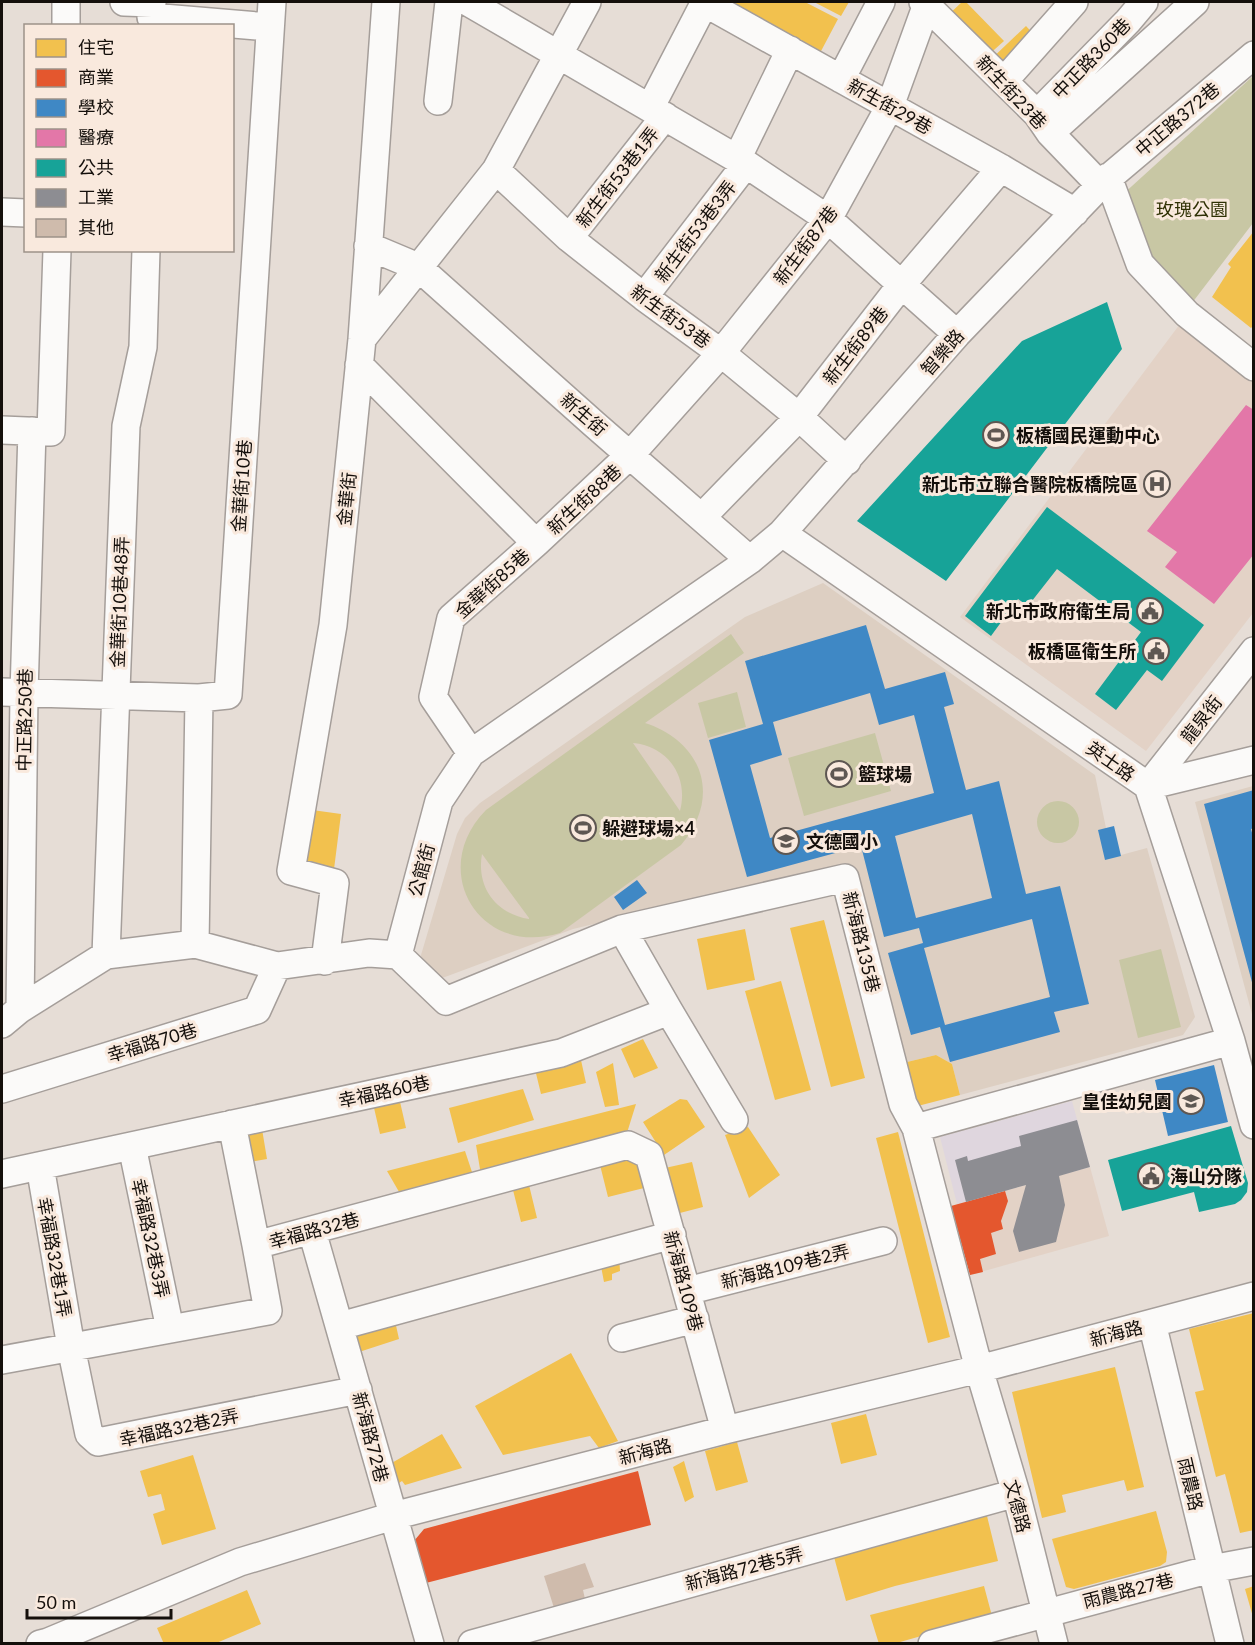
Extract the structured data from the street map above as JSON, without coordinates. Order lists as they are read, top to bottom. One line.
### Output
{"streets":{"street":["中正路360巷","新生街23巷","新生街29巷","中正路372巷","新生街53巷1弄","新生街53巷3弄","新生街87巷","新生街53巷","新生街89巷","智樂路","新生街","金華街10巷","金華街","新生街88巷","金華街85巷","金華街10巷48弄","龍泉街","中正路250巷","英士路","公館街","新海路135巷","幸福路70巷","幸福路60巷","幸福路32巷","幸福路32巷3弄","幸福路32巷1弄","新海路109巷2弄","新海路109巷","新海路","幸福路32巷2弄","新海路72巷","雨農路","文德路","新海路72巷5弄","雨農路27巷"]},"crossings":[["中正路360巷","新生街23巷"],["新生街23巷","中正路372巷"],["新生街23巷","新生街87巷"],["新生街23巷","智樂路"],["新生街29巷","新生街53巷1弄"],["新生街29巷","新生街53巷3弄"],["新生街29巷","新生街87巷"],["新生街29巷","新生街89巷"],["新生街29巷","智樂路"],["中正路372巷","智樂路"],["新生街53巷1弄","新生街53巷"],["新生街53巷3弄","新生街53巷"],["新生街87巷","新生街53巷"],["新生街87巷","新生街"],["新生街87巷","新生街88巷"],["新生街53巷","新生街89巷"],["新生街53巷","智樂路"],["新生街89巷","新生街"],["智樂路","英士路"],["智樂路","公館街"],["新生街","金華街"],["新生街","新生街88巷"],["新生街","公館街"],["金華街","金華街85巷"],["新生街88巷","金華街85巷"],["金華街85巷","公館街"],["龍泉街","英士路"],["英士路","公館街"],["公館街","新海路135巷"],["新海路135巷","新海路"],["新海路135巷","文德路"],["幸福路60巷","幸福路32巷3弄"],["幸福路60巷","幸福路32巷1弄"],["幸福路32巷","幸福路32巷3弄"],["幸福路32巷","幸福路32巷1弄"],["幸福路32巷","新海路109巷"],["幸福路32巷","幸福路32巷2弄"],["幸福路32巷","新海路72巷"],["幸福路32巷1弄","幸福路32巷2弄"],["新海路109巷2弄","新海路109巷"],["新海路109巷","新海路"],["新海路","新海路72巷"],["新海路","雨農路"],["新海路","文德路"],["幸福路32巷2弄","新海路72巷"],["雨農路","雨農路27巷"],["文德路","新海路72巷5弄"],["文德路","雨農路27巷"]],"parks":["玫瑰公園"],"places":{"sports":["板橋國民運動中心","籃球場","躲避球場×4"],"hospital":["新北市立聯合醫院板橋院區"],"public building":["新北市政府衛生局","板橋區衛生所","海山分隊"],"school or university":["文德國小","皇佳幼兒園"]},"legend":["住宅","商業","學校","醫療","公共","工業","其他"],"scale_bar":"50 m"}
